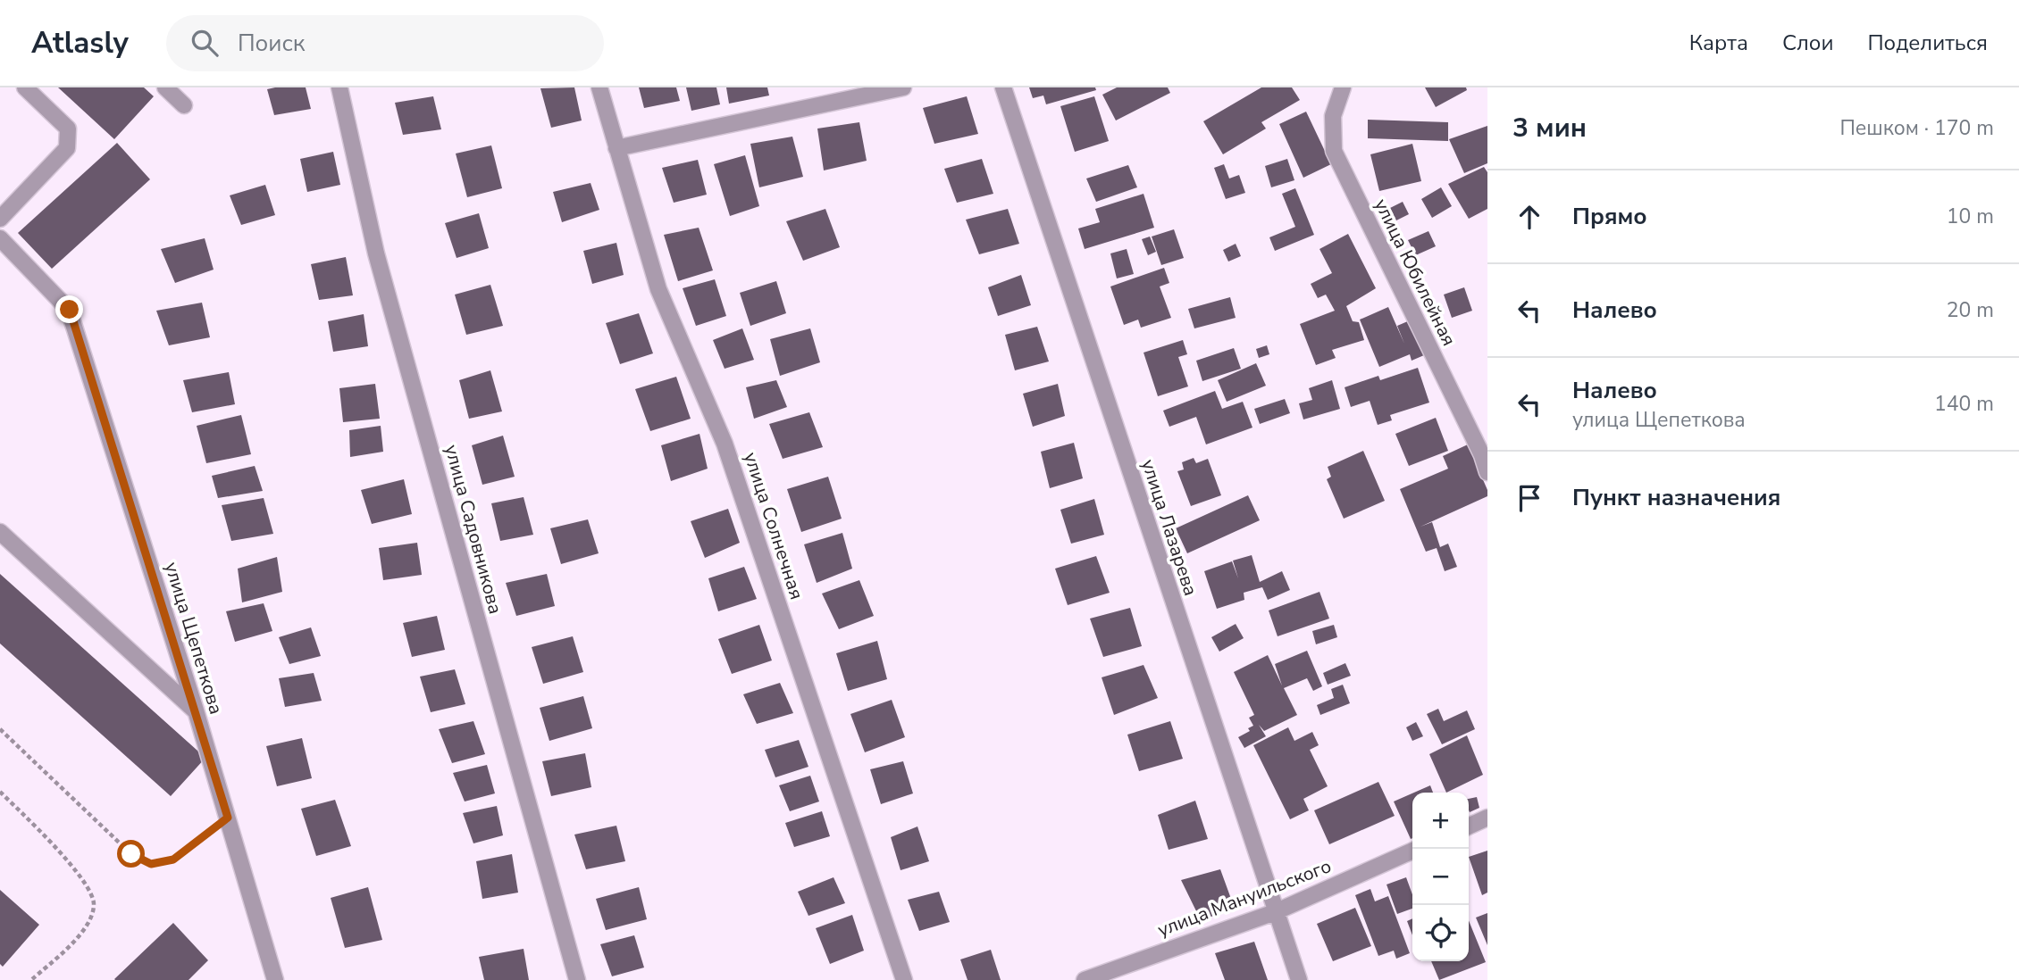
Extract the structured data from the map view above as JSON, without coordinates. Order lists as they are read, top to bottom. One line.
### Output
{"streets":{"street":["улица Юбилейная","улица Солнечная","улица Лазарева","улица Садовникова","улица Щепеткова","улица Мануильского"]},"crossings":[["улица Лазарева","улица Мануильского"]],"page":{"header":"Atlasly","search":"Поиск","nav":["Карта","Слои","Поделиться"],"heading":["3 мин","Пешком · 170 m"],"list":[["Прямо","10 m"],["Налево","20 m"],["Налево","улица Щепеткова","140 m"],"Пункт назначения"],"map_buttons":["+","−"]}}
